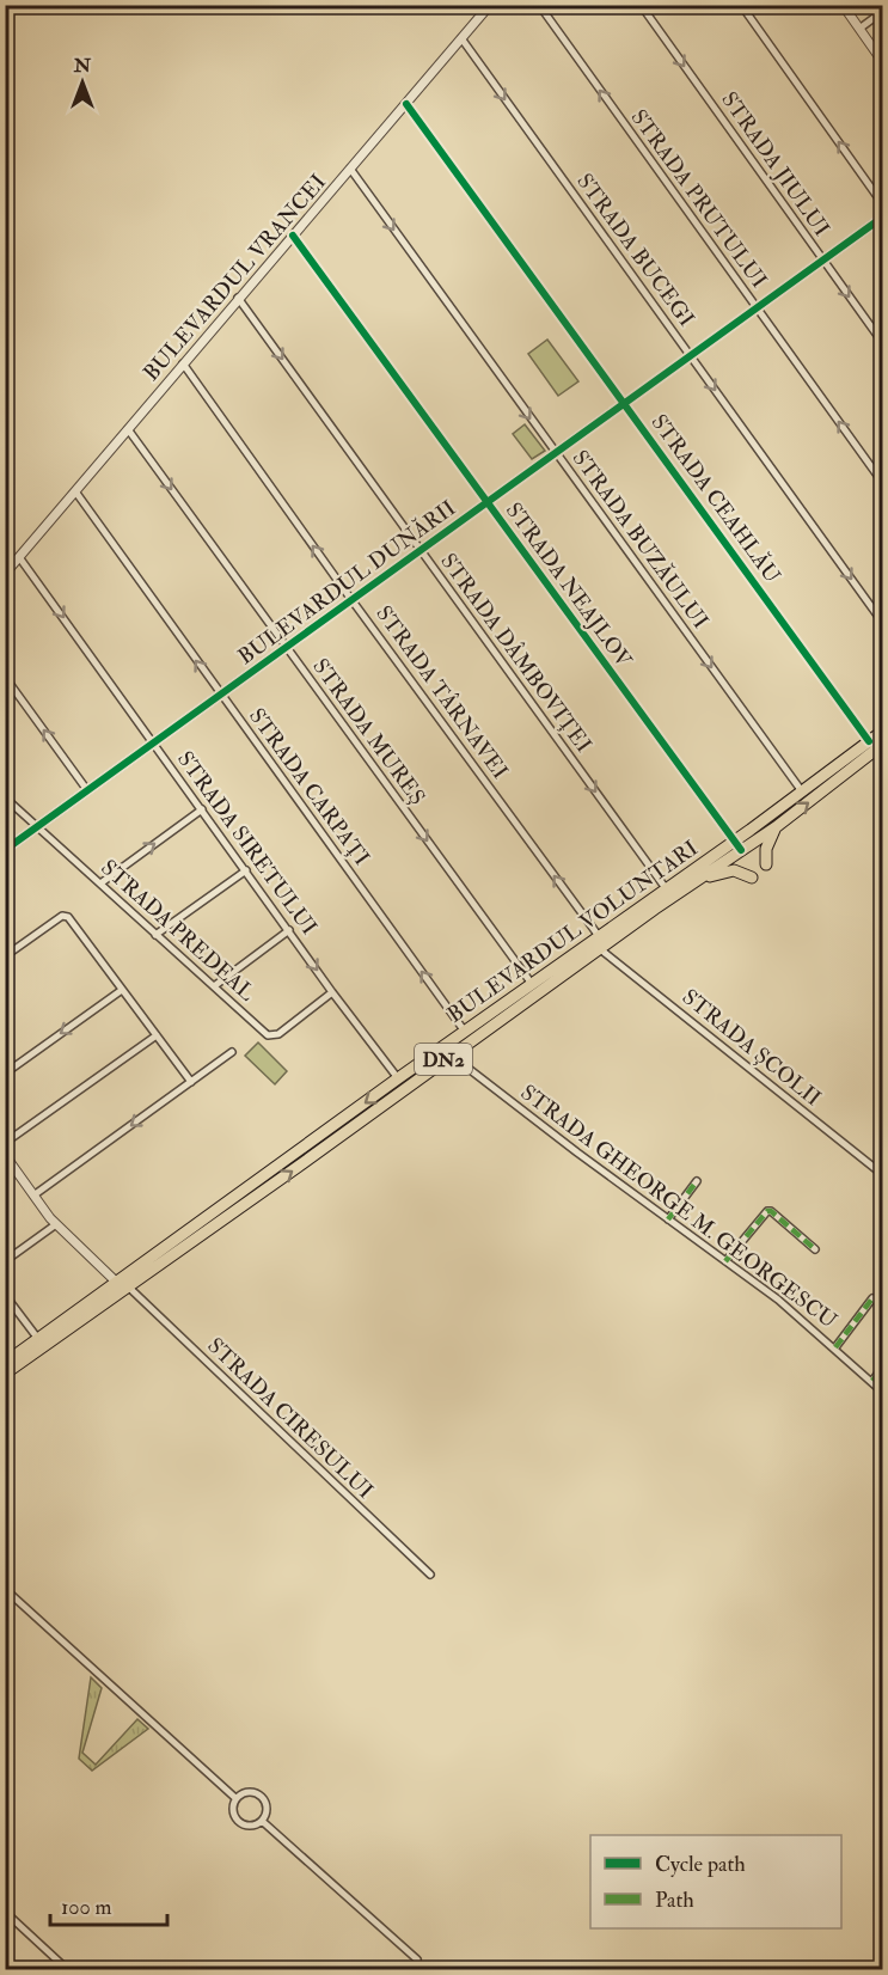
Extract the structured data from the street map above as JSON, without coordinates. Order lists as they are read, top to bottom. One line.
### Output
{"streets":{"highway":["BULEVARDUL VOLUNTARI","DN2"],"street":["STRADA JIULUI","STRADA PRUTULUI","STRADA BUCEGI","BULEVARDUL VRANCEI","STRADA CEAHLĂU","STRADA BUZĂULUI","BULEVARDUL DUNĂRII","STRADA NEAJLOV","STRADA DÂMBOVIȚEI","STRADA TÂRNAVEI","STRADA MUREȘ","STRADA CARPAȚI","STRADA SIRETULUI","STRADA PREDEAL","STRADA ȘCOLII","STRADA GHEORGE M. GEORGESCU","STRADA CIRESULUI"]},"crossings":[["STRADA JIULUI","BULEVARDUL DUNĂRII"],["STRADA PRUTULUI","BULEVARDUL DUNĂRII"],["STRADA BUCEGI","BULEVARDUL VRANCEI"],["STRADA BUCEGI","BULEVARDUL DUNĂRII"],["BULEVARDUL VRANCEI","STRADA CEAHLĂU"],["BULEVARDUL VRANCEI","STRADA BUZĂULUI"],["BULEVARDUL VRANCEI","STRADA NEAJLOV"],["BULEVARDUL VRANCEI","STRADA DÂMBOVIȚEI"],["BULEVARDUL VRANCEI","STRADA TÂRNAVEI"],["BULEVARDUL VRANCEI","STRADA MUREȘ"],["BULEVARDUL VRANCEI","STRADA CARPAȚI"],["BULEVARDUL VRANCEI","STRADA SIRETULUI"],["STRADA CEAHLĂU","BULEVARDUL DUNĂRII"],["STRADA CEAHLĂU","BULEVARDUL VOLUNTARI"],["STRADA BUZĂULUI","BULEVARDUL DUNĂRII"],["STRADA BUZĂULUI","BULEVARDUL VOLUNTARI"],["BULEVARDUL DUNĂRII","STRADA NEAJLOV"],["BULEVARDUL DUNĂRII","STRADA DÂMBOVIȚEI"],["BULEVARDUL DUNĂRII","STRADA TÂRNAVEI"],["BULEVARDUL DUNĂRII","STRADA MUREȘ"],["BULEVARDUL DUNĂRII","STRADA CARPAȚI"],["BULEVARDUL DUNĂRII","STRADA SIRETULUI"],["BULEVARDUL DUNĂRII","STRADA PREDEAL"],["STRADA NEAJLOV","BULEVARDUL VOLUNTARI"],["STRADA DÂMBOVIȚEI","BULEVARDUL VOLUNTARI"],["STRADA TÂRNAVEI","BULEVARDUL VOLUNTARI"],["STRADA TÂRNAVEI","STRADA ȘCOLII"],["STRADA MUREȘ","BULEVARDUL VOLUNTARI"],["STRADA CARPAȚI","BULEVARDUL VOLUNTARI"],["STRADA SIRETULUI","STRADA PREDEAL"],["STRADA SIRETULUI","BULEVARDUL VOLUNTARI"],["BULEVARDUL VOLUNTARI","STRADA ȘCOLII"],["BULEVARDUL VOLUNTARI","STRADA GHEORGE M. GEORGESCU"],["BULEVARDUL VOLUNTARI","STRADA CIRESULUI"]],"one_way":["STRADA JIULUI","STRADA PRUTULUI","STRADA BUCEGI","STRADA BUZĂULUI","STRADA DÂMBOVIȚEI","STRADA TÂRNAVEI","STRADA MUREȘ","STRADA CARPAȚI","STRADA SIRETULUI"],"legend":["Cycle path","Path"],"scale_bar":"100 m","north":"top"}
